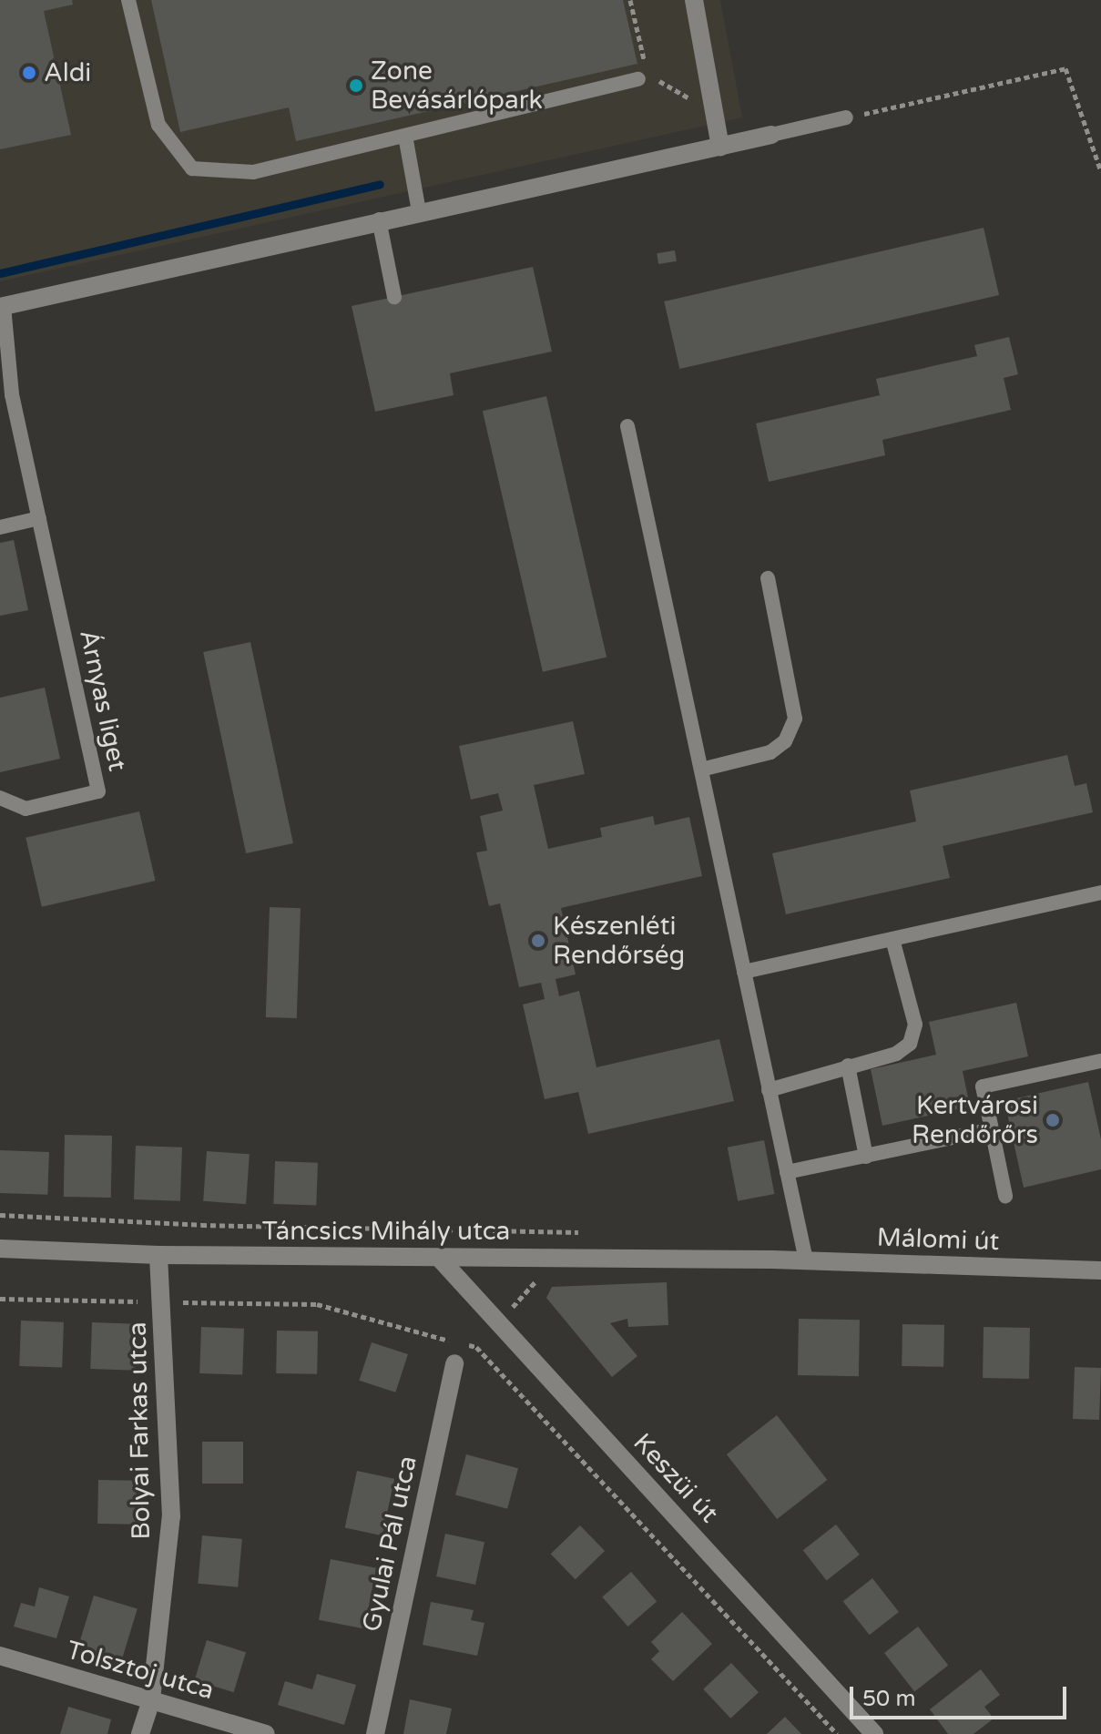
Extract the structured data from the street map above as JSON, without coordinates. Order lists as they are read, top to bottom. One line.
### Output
{"streets":{"street":["Táncsics Mihály utca","Málomi út","Bolyai Farkas utca","Keszüi út","Gyulai Pál utca","Tolsztoj utca"],"lane":["Árnyas liget"]},"crossings":[["Táncsics Mihály utca","Málomi út"],["Táncsics Mihály utca","Bolyai Farkas utca"],["Táncsics Mihály utca","Keszüi út"],["Bolyai Farkas utca","Tolsztoj utca"]],"places":["Aldi","Zone Bevásárlópark","Készenléti Rendőrség","Kertvárosi Rendőrőrs"],"scale_bar":"50 m"}
